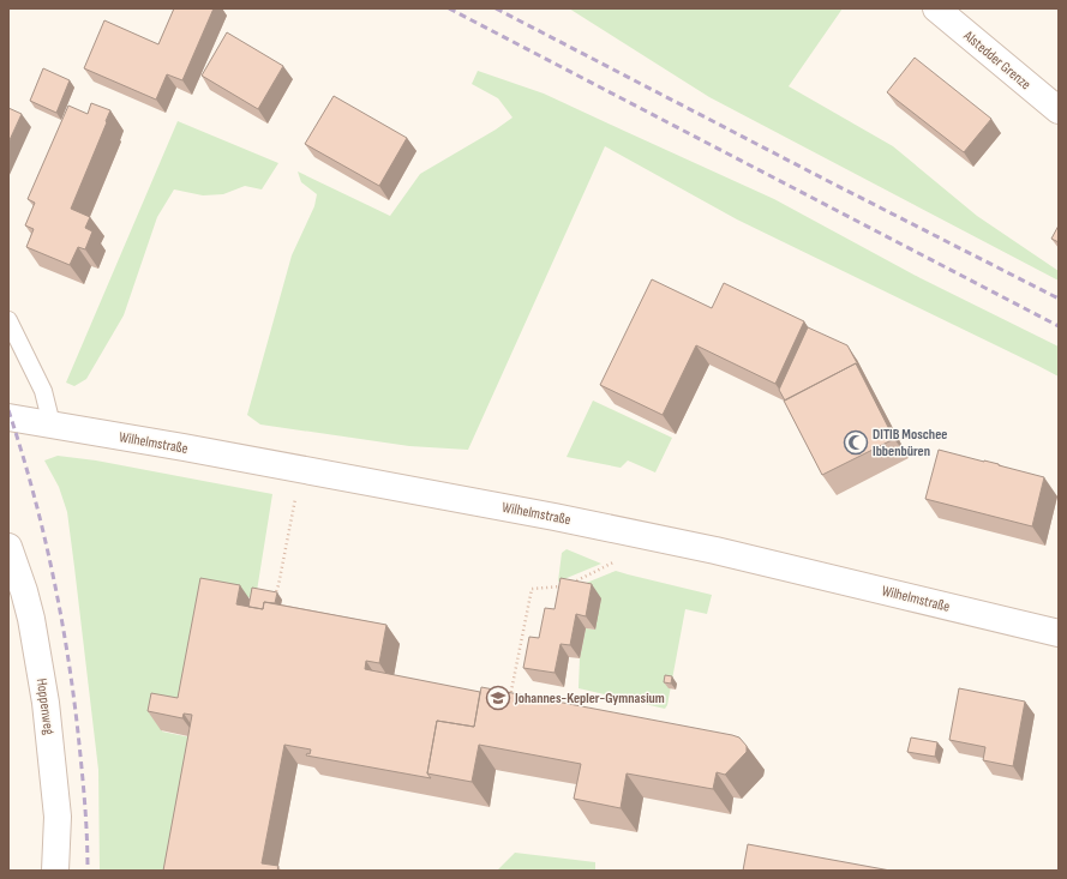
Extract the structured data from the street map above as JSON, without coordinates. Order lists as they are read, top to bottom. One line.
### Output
{"streets":{"street":["Alstedder Grenze","Wilhelmstraße","Hoppenweg"]},"places":{"mosque":["DITIB Moschee Ibbenbüren"],"school or university":["Johannes-Kepler-Gymnasium"]}}
